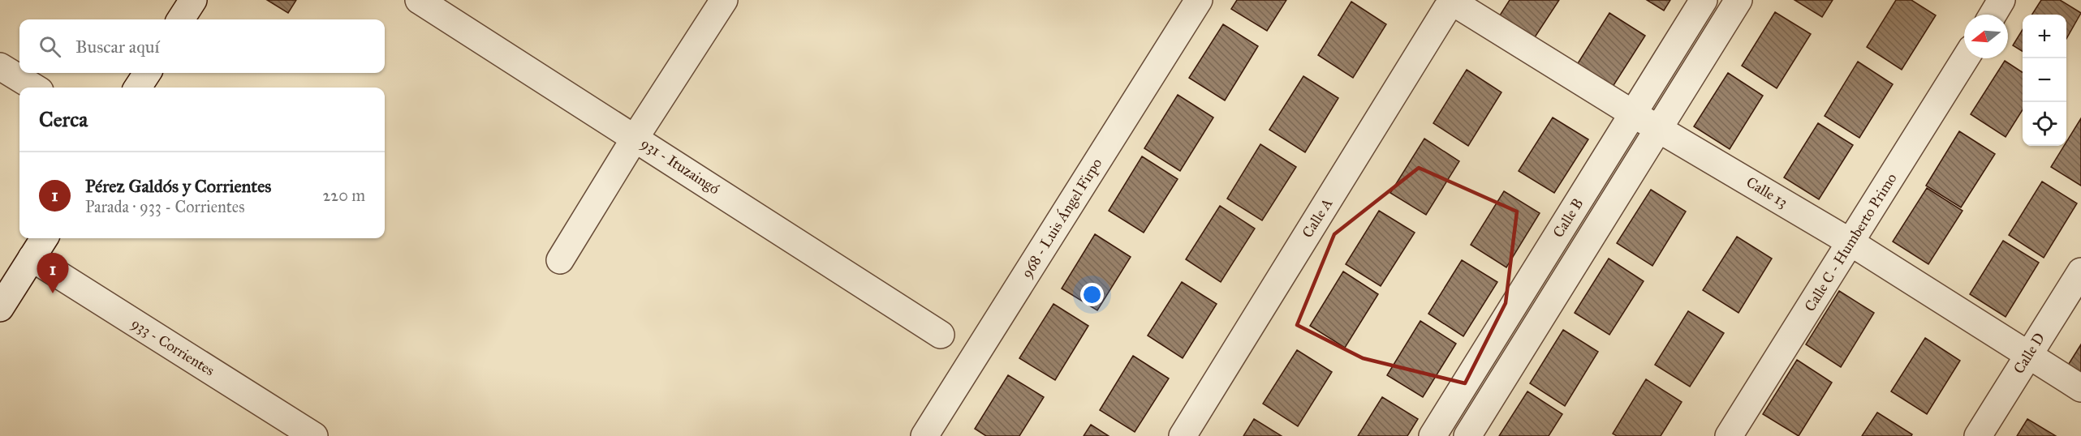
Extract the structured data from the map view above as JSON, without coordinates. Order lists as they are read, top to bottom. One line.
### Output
{"streets":{"street":["931 - Ituzaingó","Calle 13","968 - Luis Ángel Firpo","Calle A","Calle B","Calle C - Humberto Primo","933 - Corrientes","Calle D"]},"crossings":[["Calle 13","Calle A"],["Calle 13","Calle B"],["Calle 13","Calle C - Humberto Primo"],["Calle 13","Calle D"]],"north":"left","page":{"map_buttons":["+","−"],"search":"Buscar aquí","heading":"Cerca","list":[{"mark":"1","name":"Pérez Galdós y Corrientes","note":"Parada · 933 - Corrientes","value":"220 m"}],"pins":"1"}}
